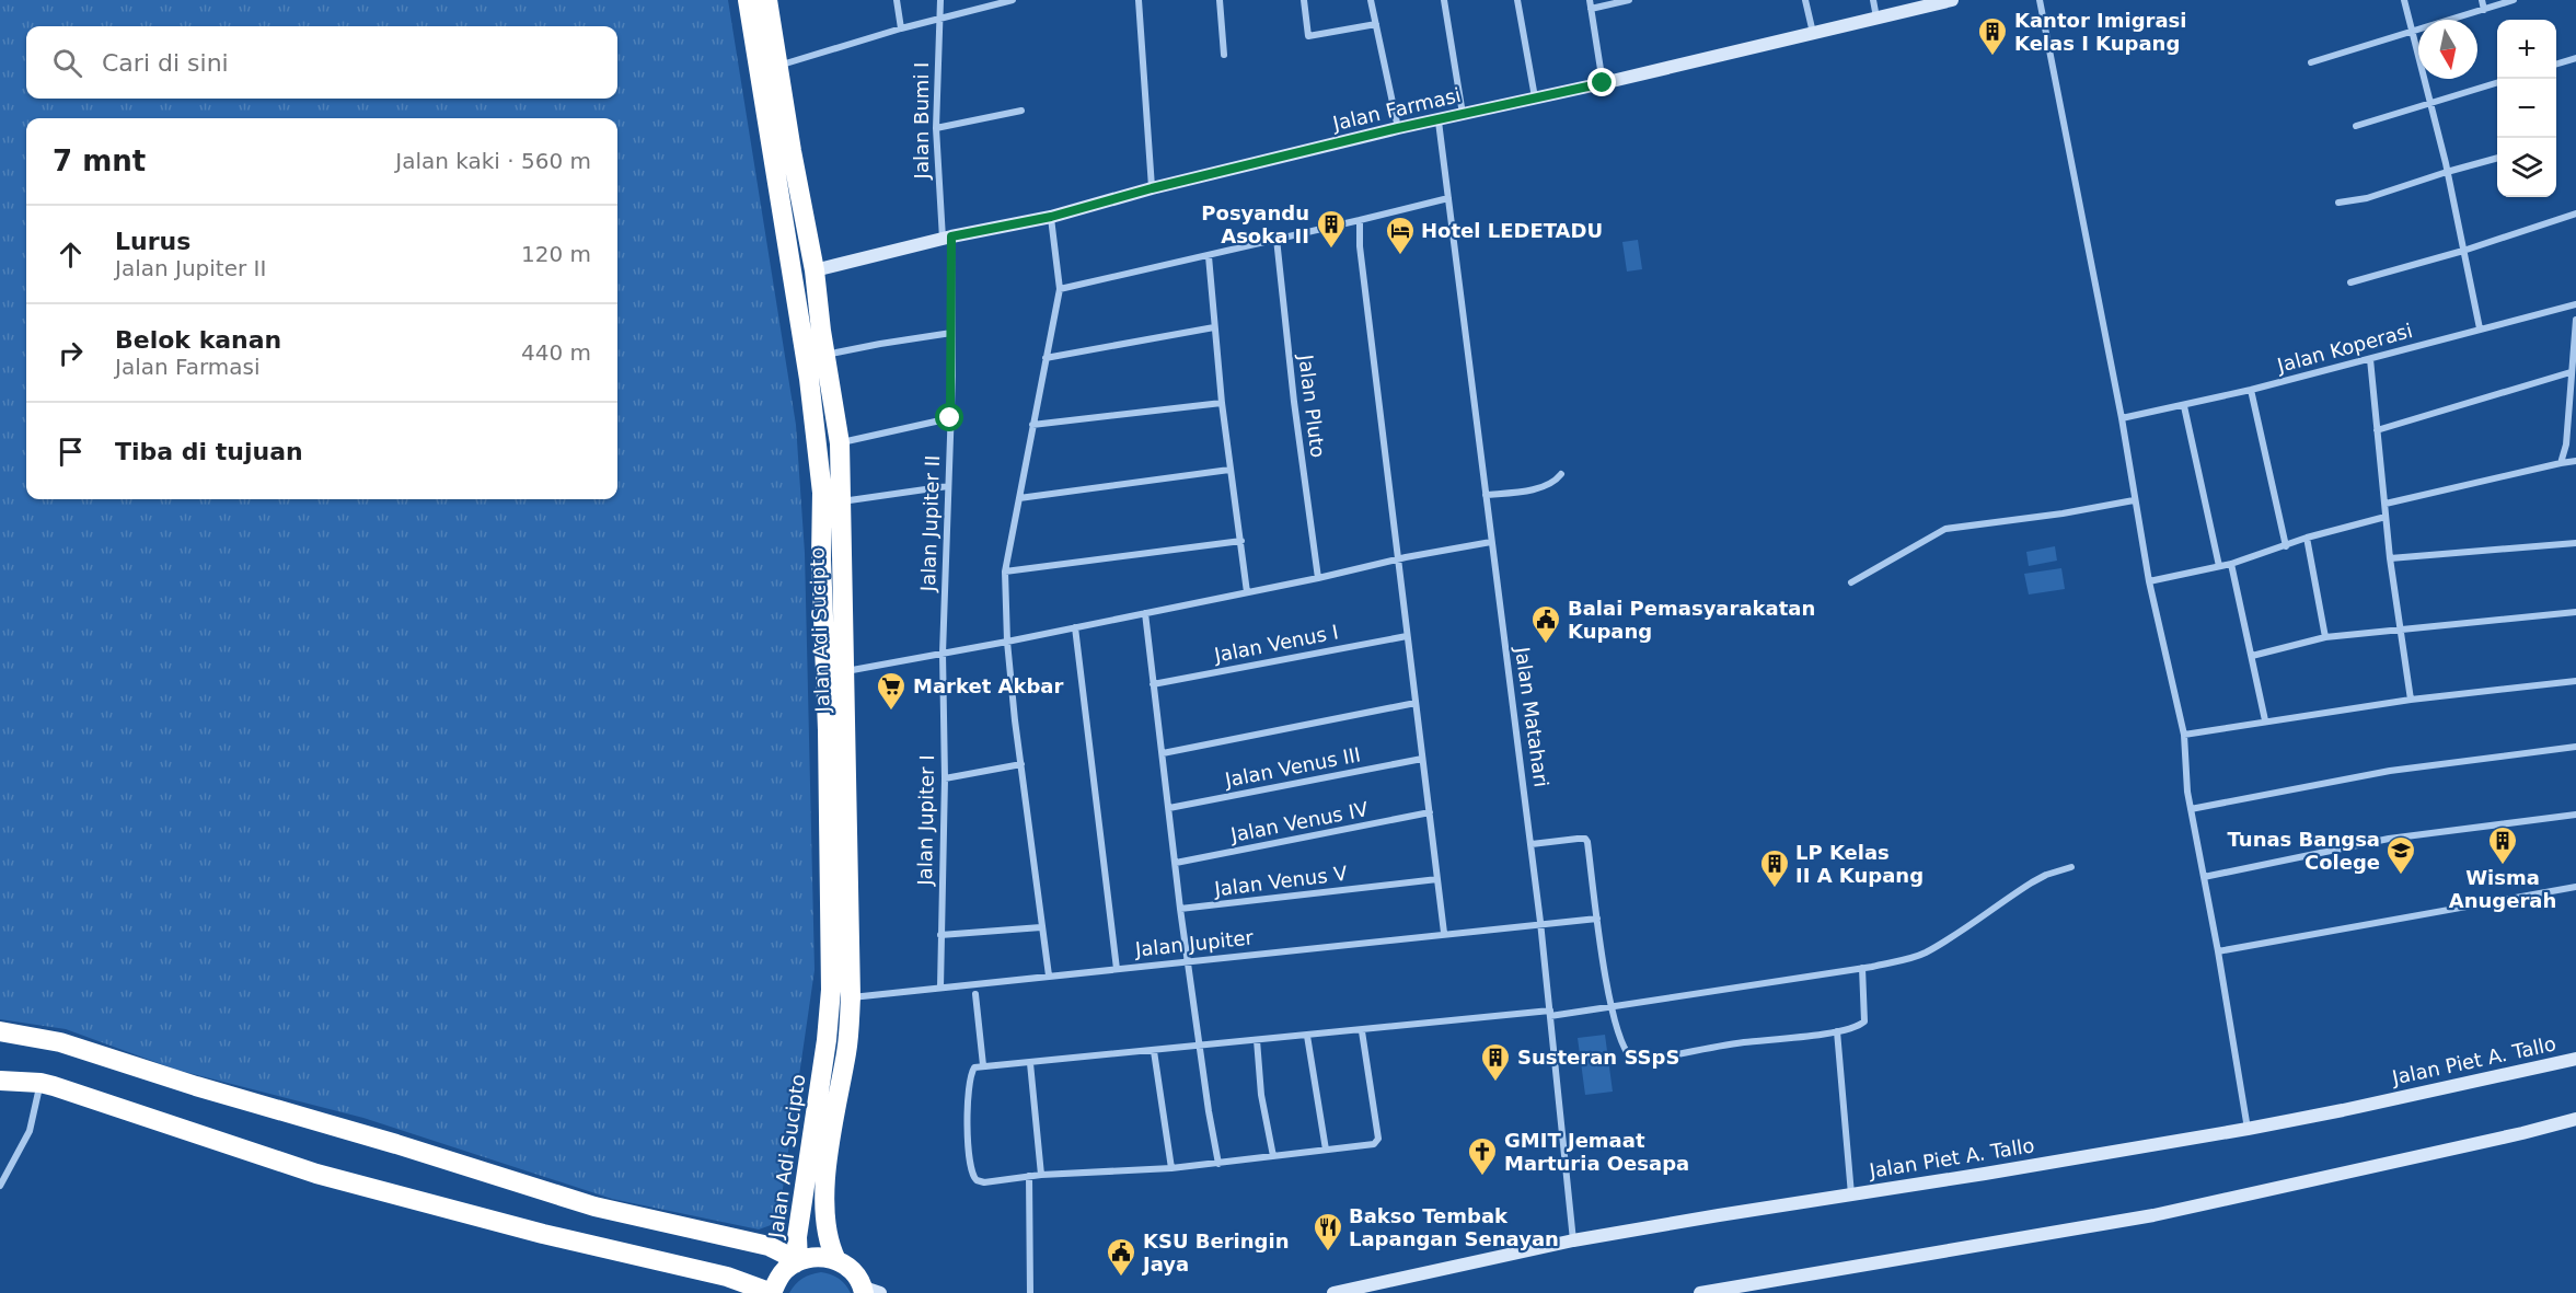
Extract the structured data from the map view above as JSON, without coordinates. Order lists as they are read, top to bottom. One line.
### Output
{"streets":{"highway":["Jalan Adi Sucipto"],"main road":["Jalan Farmasi","Jalan Piet A. Tallo"],"street":["Jalan Bumi I","Jalan Koperasi","Jalan Pluto","Jalan Jupiter II","Jalan Venus I","Jalan Matahari","Jalan Venus III","Jalan Jupiter I","Jalan Venus IV","Jalan Venus V","Jalan Jupiter"]},"crossings":[["Jalan Farmasi","Jalan Bumi I"],["Jalan Farmasi","Jalan Jupiter II"],["Jalan Farmasi","Jalan Adi Sucipto"],["Jalan Farmasi","Jalan Matahari"],["Jalan Bumi I","Jalan Jupiter II"],["Jalan Jupiter II","Jalan Jupiter I"],["Jalan Adi Sucipto","Jalan Jupiter"],["Jalan Matahari","Jalan Jupiter"],["Jalan Matahari","Jalan Piet A. Tallo"],["Jalan Jupiter I","Jalan Jupiter"]],"places":{"building":["Kantor Imigrasi Kelas I Kupang","Posyandu Asoka II","Wisma Anugerah","LP Kelas II A Kupang","Susteran SSpS"],"hotel":["Hotel LEDETADU"],"public building":["Balai Pemasyarakatan Kupang","KSU Beringin Jaya"],"supermarket":["Market Akbar"],"school or university":["Tunas Bangsa Colege"],"church":["GMIT Jemaat Marturia Oesapa"],"restaurant":["Bakso Tembak Lapangan Senayan"]},"north":"bottom","page":{"map_buttons":["+","−"],"search":"Cari di sini","heading":["7 mnt","Jalan kaki · 560 m"],"list":[["Lurus","Jalan Jupiter II","120 m"],["Belok kanan","Jalan Farmasi","440 m"],"Tiba di tujuan"]}}
